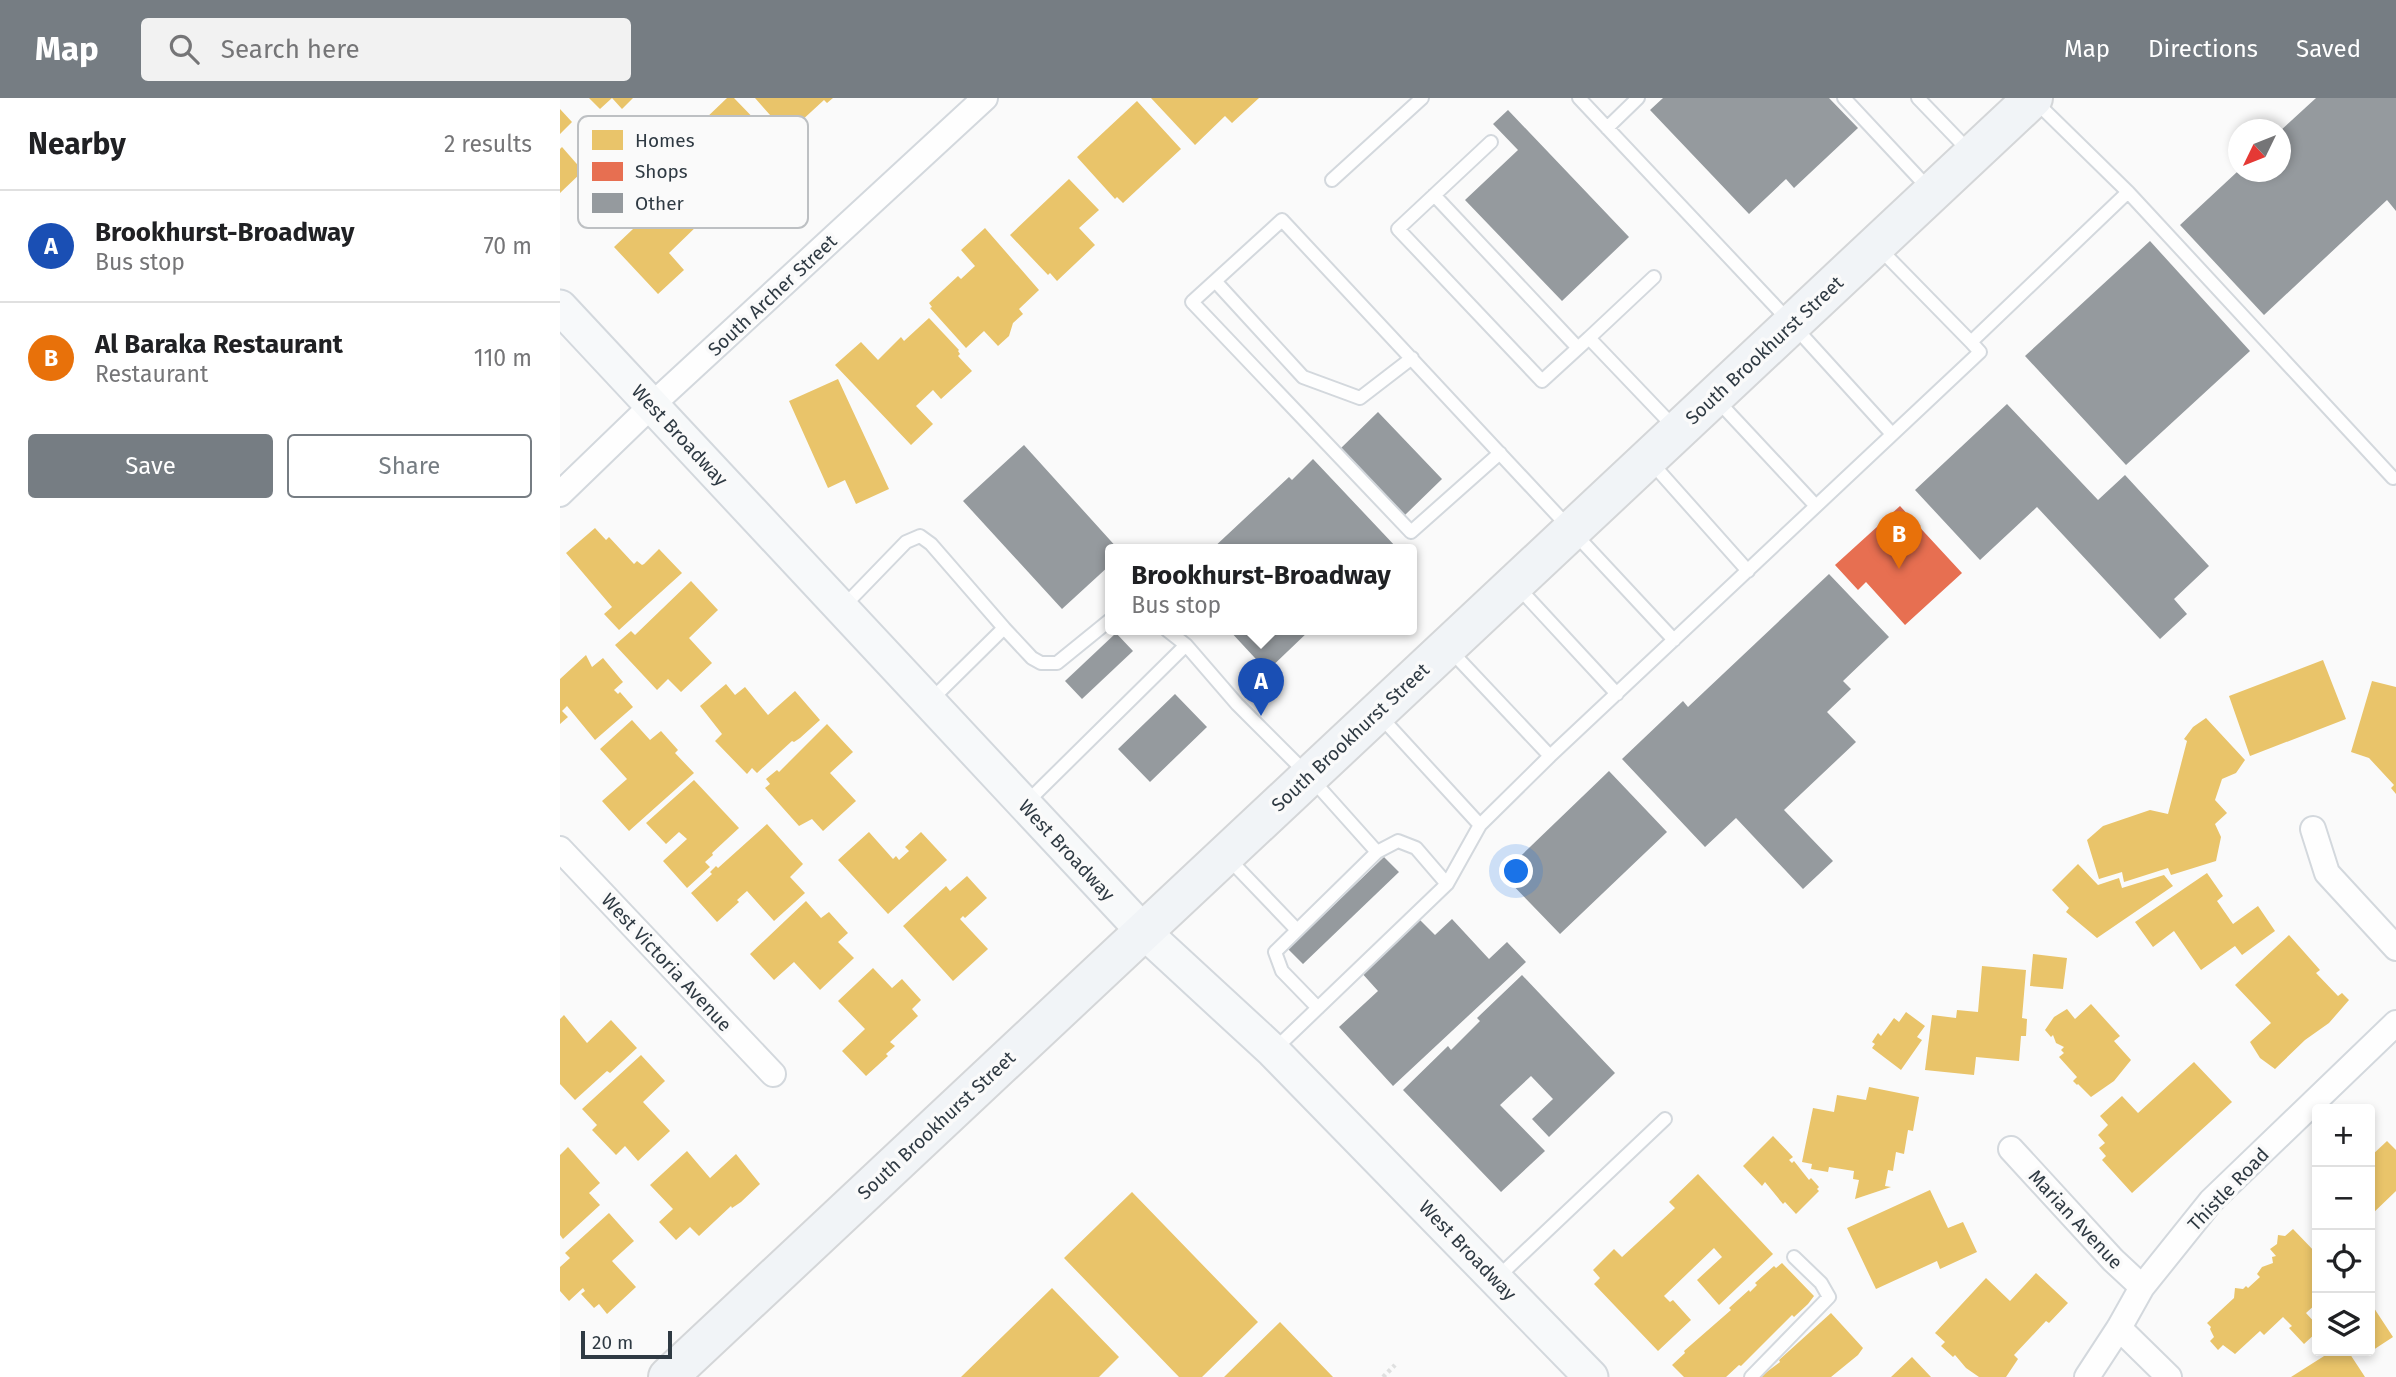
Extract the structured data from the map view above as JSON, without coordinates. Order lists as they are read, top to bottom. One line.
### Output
{"streets":{"main road":["South Brookhurst Street","West Broadway"],"street":["South Archer Street","West Victoria Avenue","Thistle Road","Marian Avenue"]},"crossings":[["South Archer Street","West Broadway"],["South Brookhurst Street","West Broadway"],["Thistle Road","Marian Avenue"]],"legend":["Homes","Shops","Other"],"scale_bar":"20 m","north":"bottom left","page":{"header":"Map","search":"Search here","nav":["Map","Directions","Saved"],"heading":["Nearby","2 results"],"list":[{"mark":"A","name":"Brookhurst-Broadway","note":"Bus stop","value":"70 m"},{"mark":"B","name":"Al Baraka Restaurant","note":"Restaurant","value":"110 m"}],"buttons":["Save","Share"],"pins":["B","A"],"popup":["Brookhurst-Broadway","Bus stop"],"map_buttons":["+","−"],"scale":"20 m"}}
